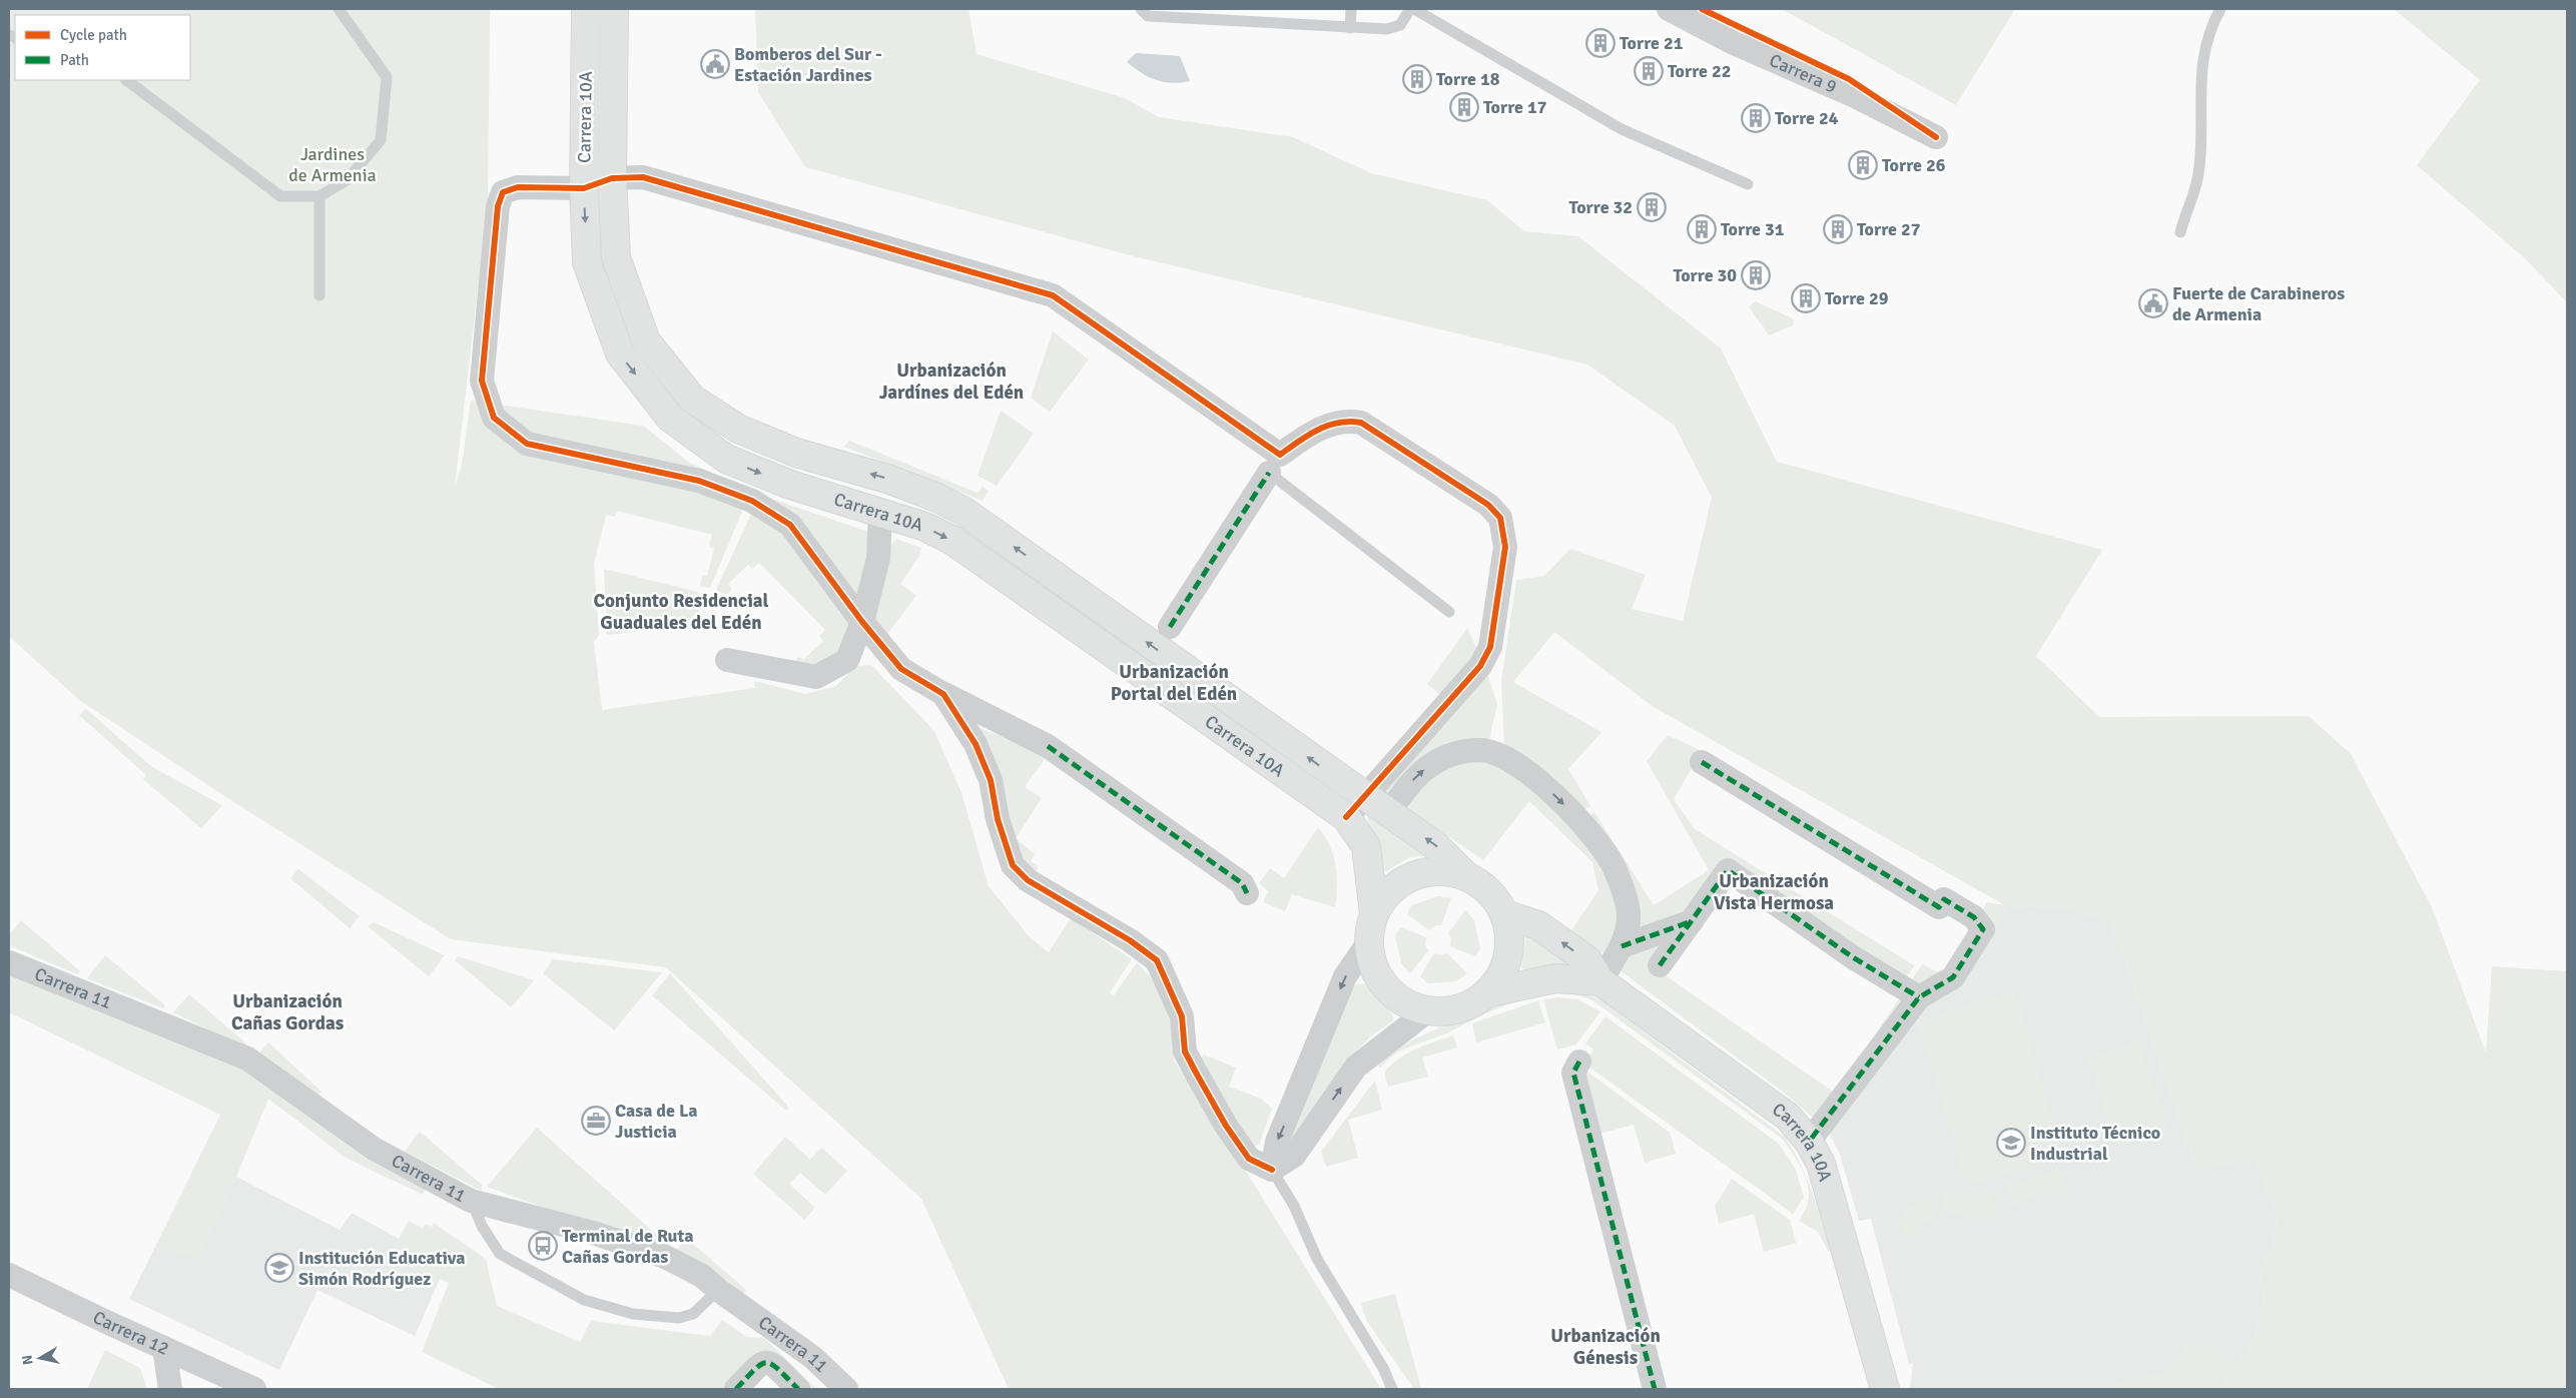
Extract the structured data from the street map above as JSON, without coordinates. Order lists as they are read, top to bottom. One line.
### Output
{"streets":{"street":["Carrera 9","Carrera 10A","Carrera 11","Carrera 12"]},"districts":["Urbanización Jardínes del Edén","Conjunto Residencial Guaduales del Edén","Urbanización Portal del Edén","Urbanización Vista Hermosa","Urbanización Cañas Gordas","Urbanización Génesis"],"parks":["Jardines de Armenia"],"places":{"building":["Torre 21","Torre 22","Torre 18","Torre 17","Torre 24","Torre 26","Torre 32","Torre 31","Torre 27","Torre 30","Torre 29"],"public building":["Bomberos del Sur - Estación Jardines","Fuerte de Carabineros de Armenia"],"office":["Casa de La Justicia"],"school or university":["Instituto Técnico Industrial","Institución Educativa Simón Rodríguez"],"bus stop":["Terminal de Ruta Cañas Gordas"]},"legend":["Cycle path","Path"],"north":"left"}
